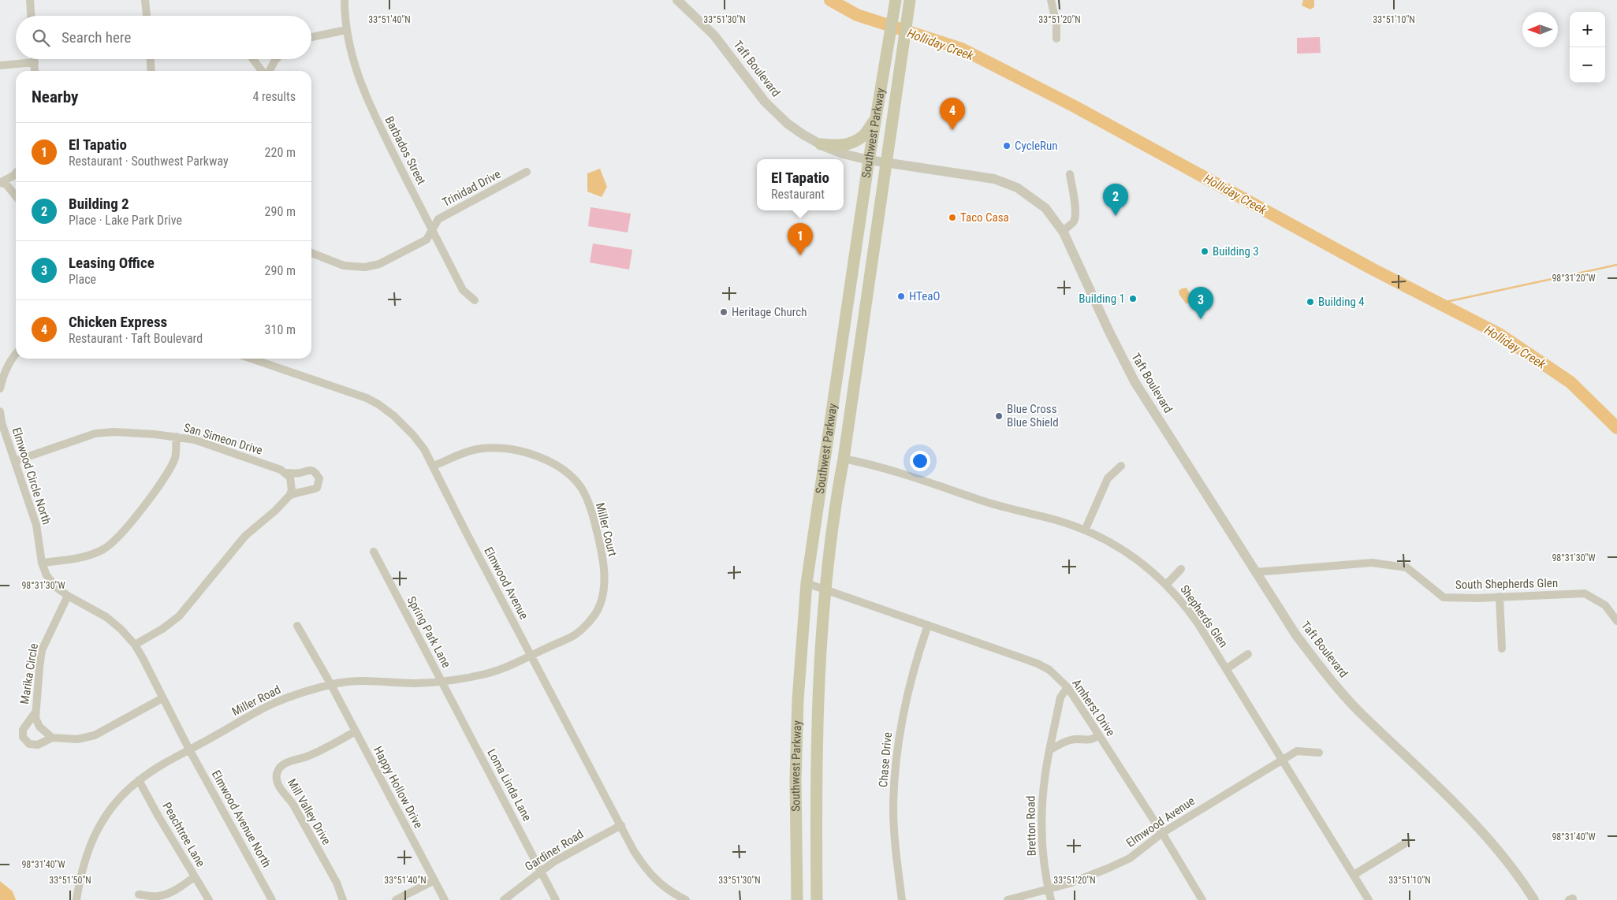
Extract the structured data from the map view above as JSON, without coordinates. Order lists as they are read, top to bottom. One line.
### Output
{"streets":{"main road":["Southwest Parkway"],"street":["Taft Boulevard","Barbados Street","Trinidad Drive","San Simeon Drive","Elmwood Circle North","Miller Court","Elmwood Avenue","South Shepherds Glen","Shepherds Glen","Spring Park Lane","Marika Circle","Miller Road","Amherst Drive","Chase Drive","Loma Linda Lane","Happy Hollow Drive","Mill Valley Drive","Elmwood Avenue North","Bretton Road","Peachtree Lane","Gardiner Road"]},"crossings":[["Taft Boulevard","Southwest Parkway"],["Taft Boulevard","South Shepherds Glen"],["Southwest Parkway","Shepherds Glen"],["Southwest Parkway","Amherst Drive"],["Barbados Street","Trinidad Drive"],["San Simeon Drive","Elmwood Circle North"],["Elmwood Circle North","Marika Circle"],["Elmwood Circle North","Miller Road"],["Elmwood Circle North","Elmwood Avenue North"],["Miller Court","Elmwood Avenue"],["Miller Court","Miller Road"],["Elmwood Avenue","Shepherds Glen"],["Elmwood Avenue","Miller Road"],["Elmwood Avenue","Amherst Drive"],["Elmwood Avenue","Bretton Road"],["Elmwood Avenue","Gardiner Road"],["Spring Park Lane","Miller Road"],["Spring Park Lane","Loma Linda Lane"],["Miller Road","Loma Linda Lane"],["Miller Road","Happy Hollow Drive"],["Miller Road","Elmwood Avenue North"],["Miller Road","Peachtree Lane"],["Amherst Drive","Chase Drive"],["Amherst Drive","Bretton Road"],["Loma Linda Lane","Gardiner Road"],["Happy Hollow Drive","Mill Valley Drive"]],"water":["Holliday Creek"],"places":["CycleRun","Taco Casa","Building 3","HTeaO","Building 1","Building 4","Heritage Church","Blue Cross Blue Shield"],"north":"left","page":{"map_buttons":["+","−"],"search":"Search here","heading":["Nearby","4 results"],"pins":["4","2","1","3"],"list":[{"mark":"1","name":"El Tapatio","note":"Restaurant · Southwest Parkway","value":"220 m"},{"mark":"2","name":"Building 2","note":"Place · Lake Park Drive","value":"290 m"},{"mark":"3","name":"Leasing Office","note":"Place","value":"290 m"},{"mark":"4","name":"Chicken Express","note":"Restaurant · Taft Boulevard","value":"310 m"}],"popup":["El Tapatio","Restaurant"]},"coordinates":["33°51'40\"N","33°51'30\"N","33°51'20\"N","33°51'10\"N","98°31'20\"W","98°31'30\"W","98°31'40\"W","33°51'50\"N"]}
